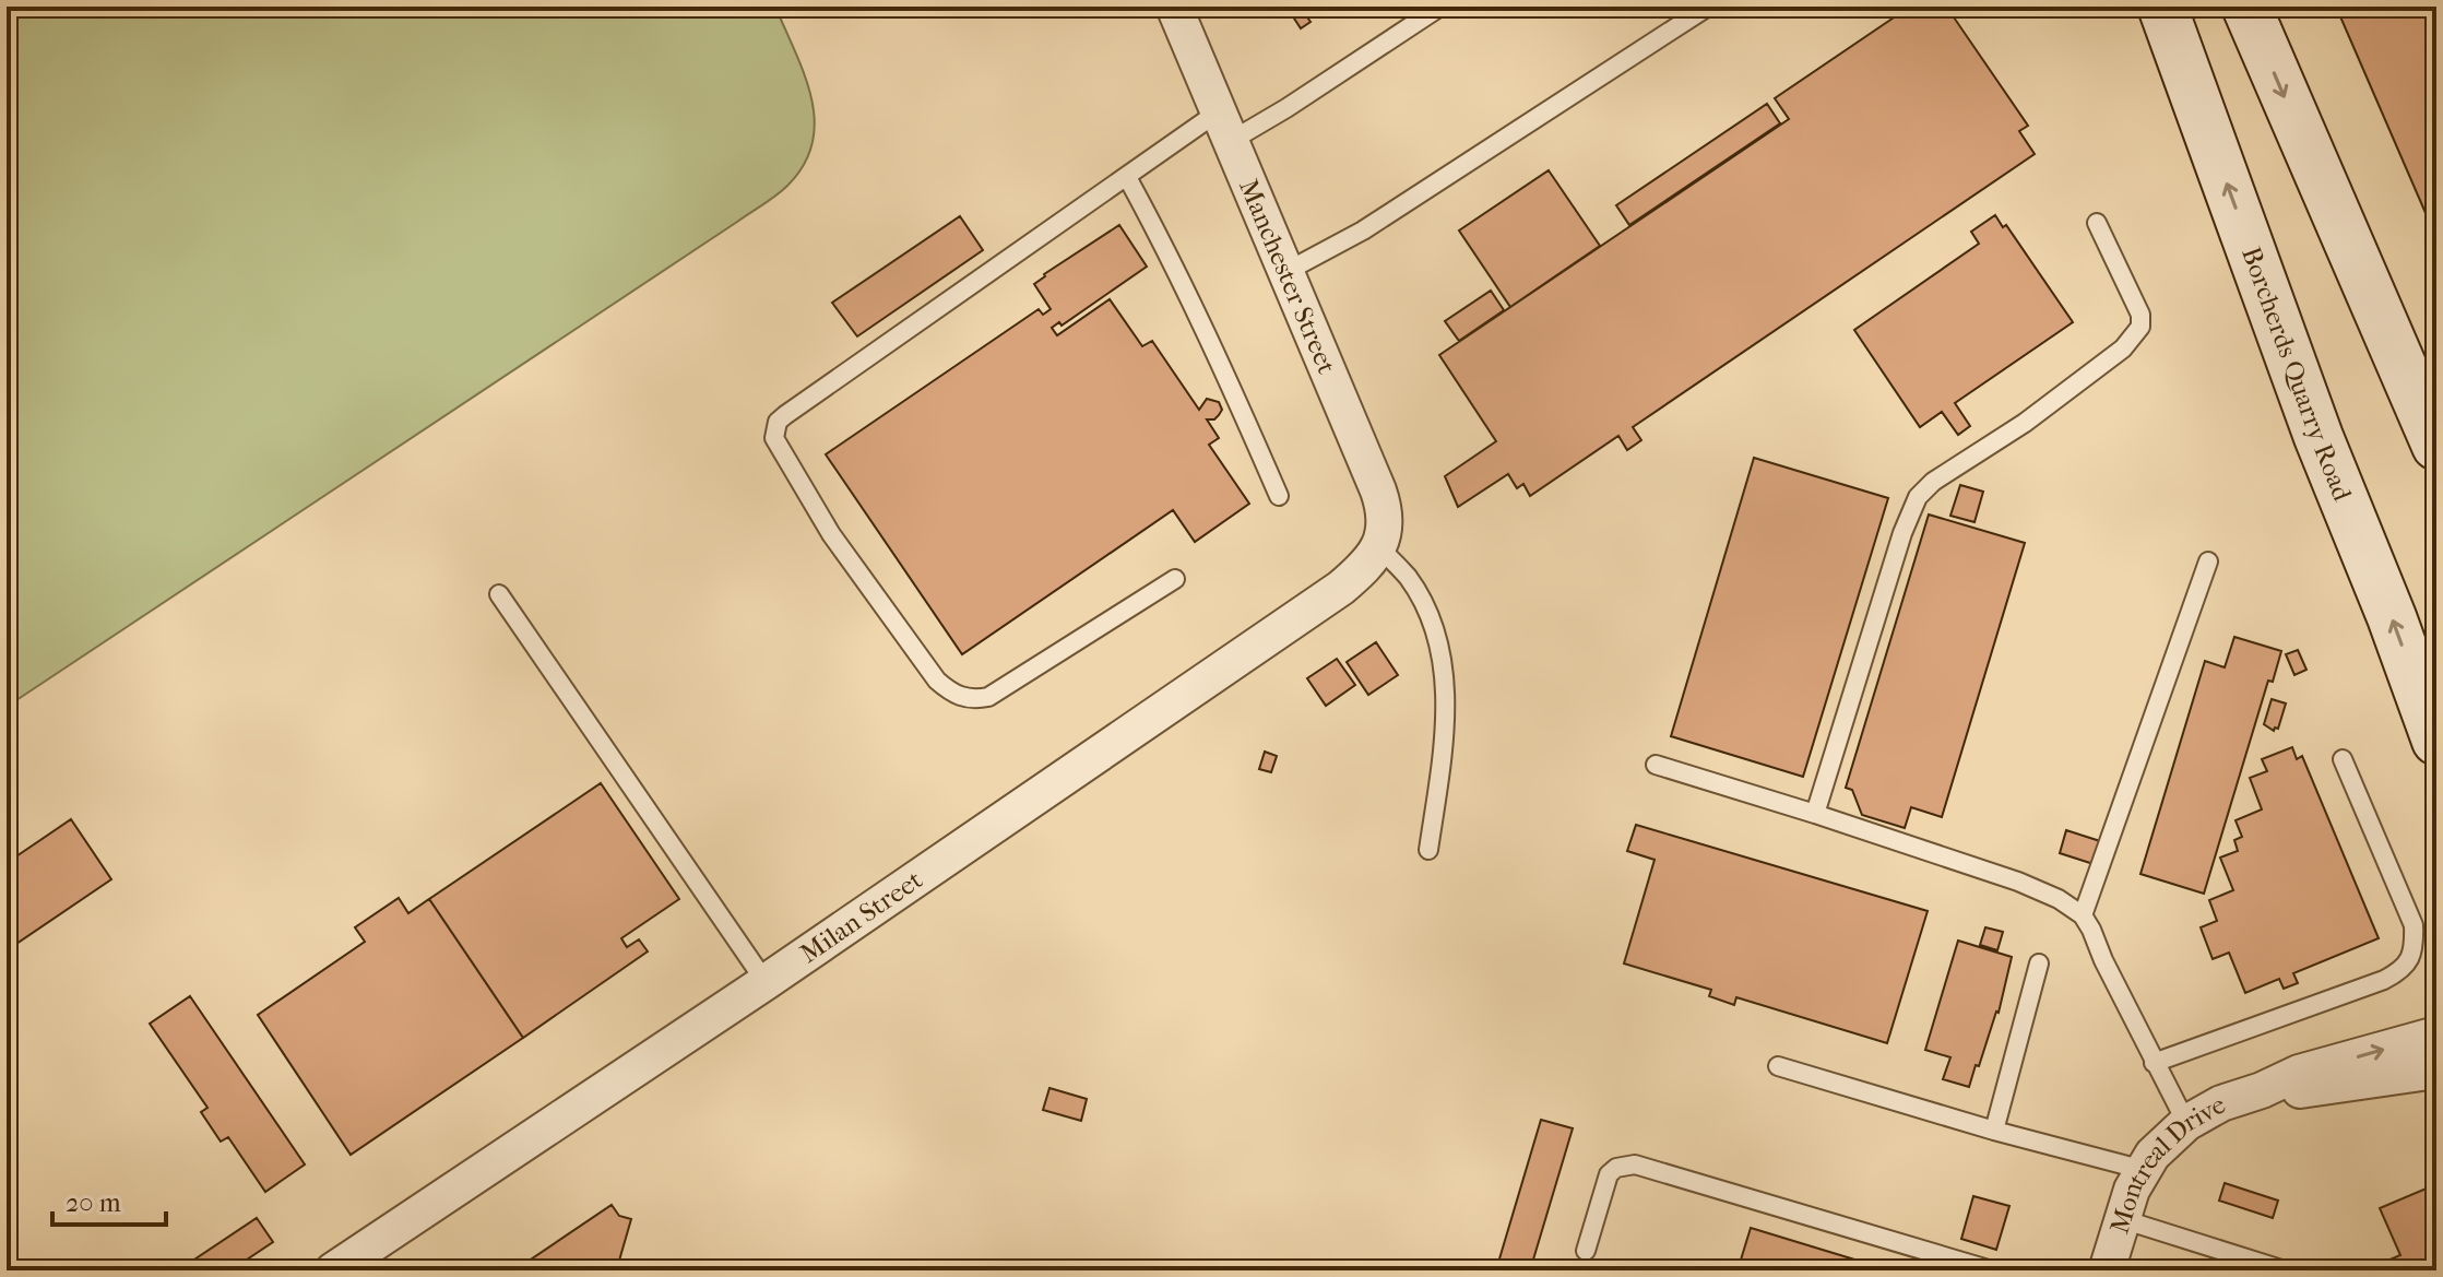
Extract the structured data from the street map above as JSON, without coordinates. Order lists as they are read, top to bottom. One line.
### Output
{"streets":{"main road":["Borcherds Quarry Road"],"street":["Manchester Street","Milan Street","Montreal Drive"]},"crossings":[["Manchester Street","Milan Street"]],"scale_bar":"20 m"}
